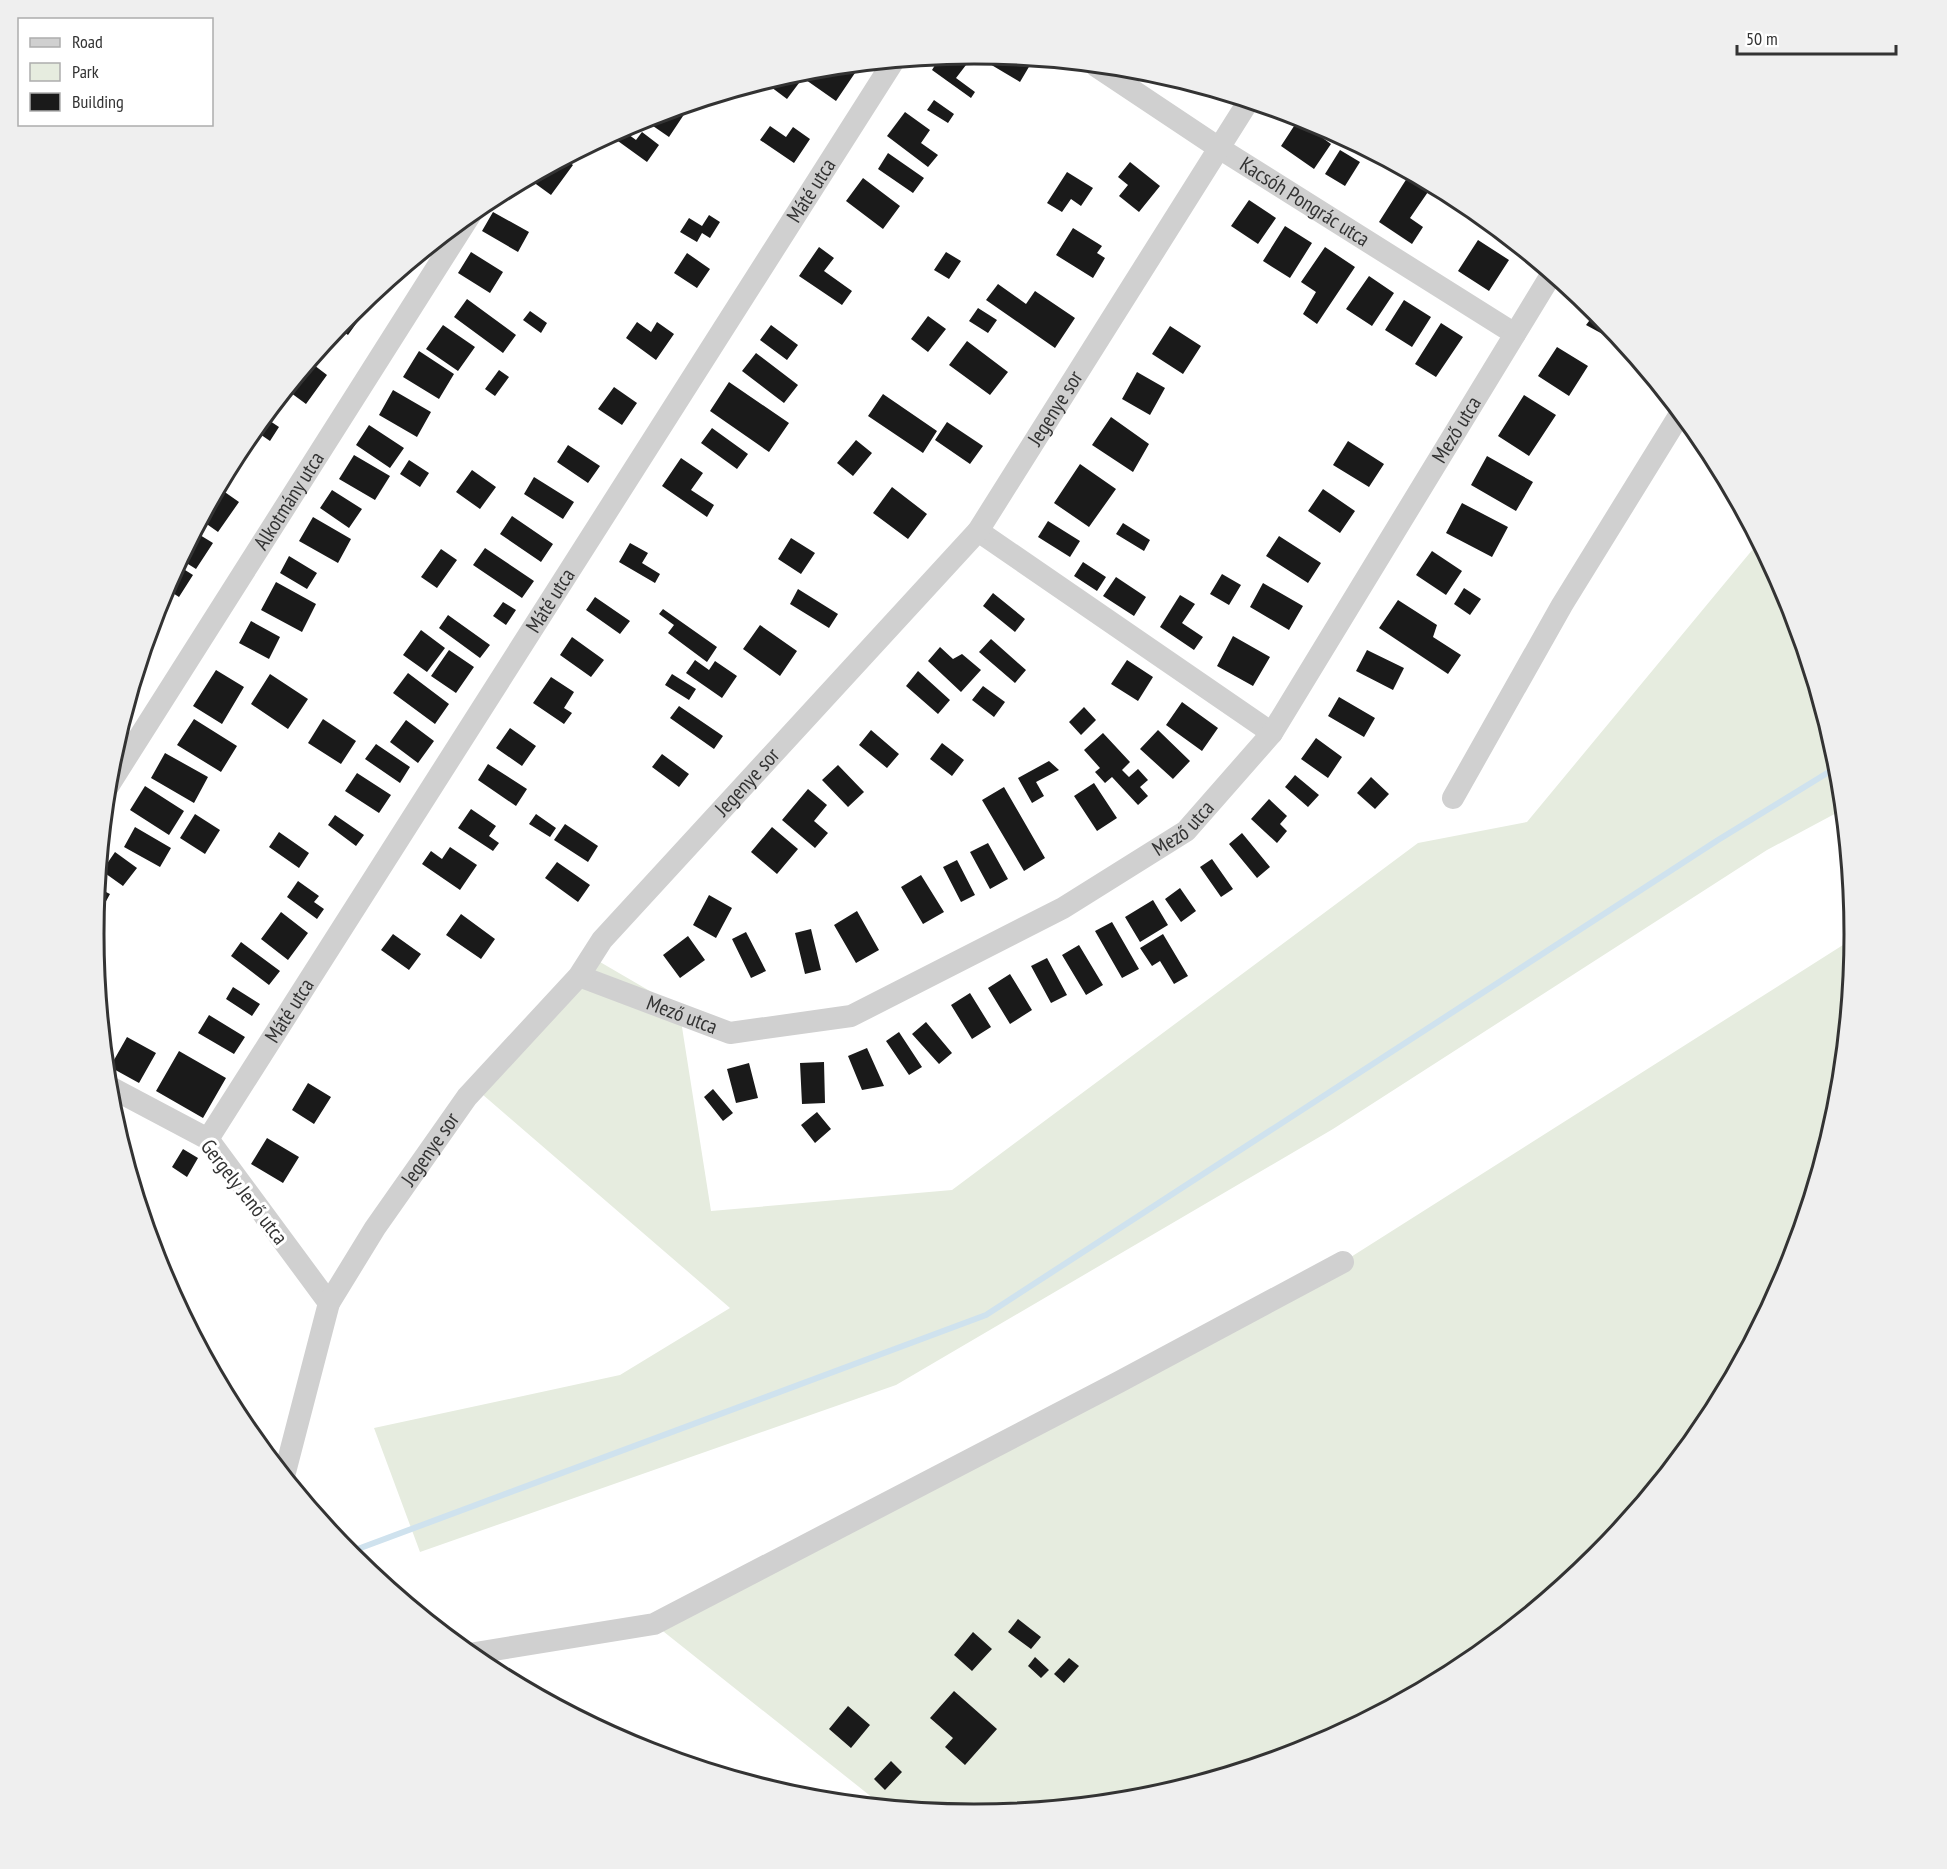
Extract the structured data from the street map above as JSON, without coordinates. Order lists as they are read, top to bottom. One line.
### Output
{"streets":{"street":["Máté utca","Kacsóh Pongrác utca","Jegenye sor","Mező utca","Alkotmány utca","Gergely Jenő utca"]},"crossings":[["Máté utca","Gergely Jenő utca"],["Kacsóh Pongrác utca","Jegenye sor"],["Kacsóh Pongrác utca","Mező utca"],["Jegenye sor","Mező utca"],["Jegenye sor","Gergely Jenő utca"]],"legend":["Road","Park","Building"],"scale_bar":"50 m"}
